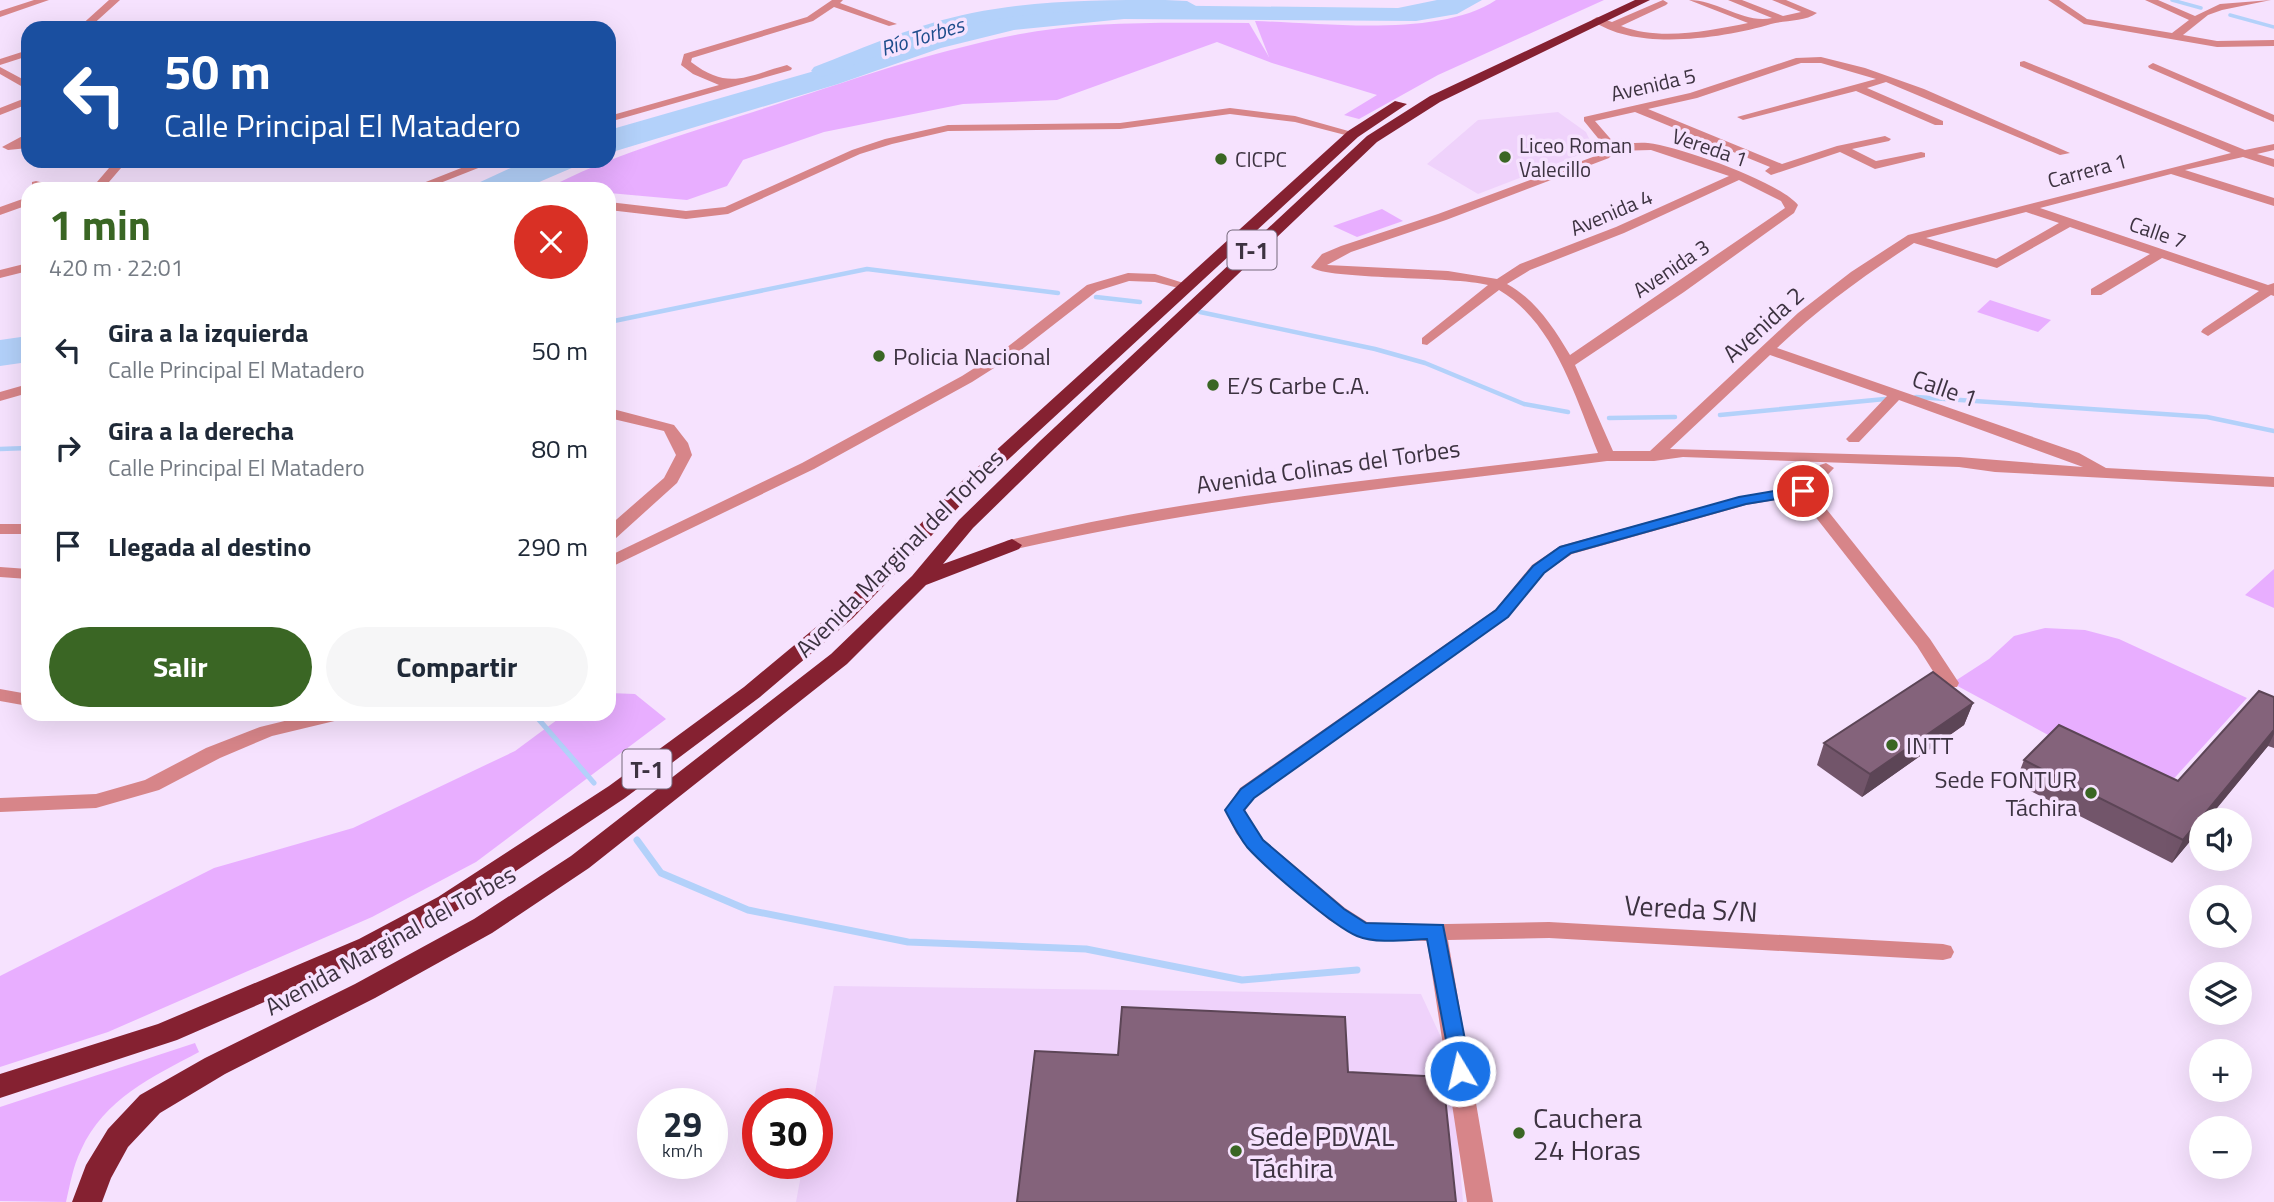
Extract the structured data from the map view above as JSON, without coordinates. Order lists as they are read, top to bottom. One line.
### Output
{"streets":{"highway":["T-1","Avenida Marginal del Torbes"],"street":["Avenida 5","Vereda 1","Carrera 1","Avenida 4","Calle 7","Avenida 3","Avenida 2","Calle 1","Avenida Colinas del Torbes","Vereda S/N"]},"crossings":[["Avenida 5","Vereda 1"],["Vereda 1","Avenida 4"],["Vereda 1","Avenida 3"],["Carrera 1","Calle 7"],["Carrera 1","Avenida 2"],["Avenida 2","Calle 1"],["Avenida 2","Avenida Colinas del Torbes"],["Calle 1","Avenida Colinas del Torbes"]],"water":["Río Torbes"],"places":["Liceo Roman Valecillo","CICPC","Policia Nacional","E/S Carbe C.A.","INTT","Sede FONTUR Táchira","Cauchera 24 Horas","Sede PDVAL Táchira"],"page":{"turn":["50 m","Calle Principal El Matadero"],"heading":["1 min","420 m · 22:01"],"list":[{"name":"Gira a la izquierda","note":"Calle Principal El Matadero","value":"50 m"},{"name":"Gira a la derecha","note":"Calle Principal El Matadero","value":"80 m"},{"name":"Llegada al destino","value":"290 m"}],"buttons":["Salir","Compartir"],"map_buttons":["+","−"],"speed":"29 km/h","limit":"30"}}
